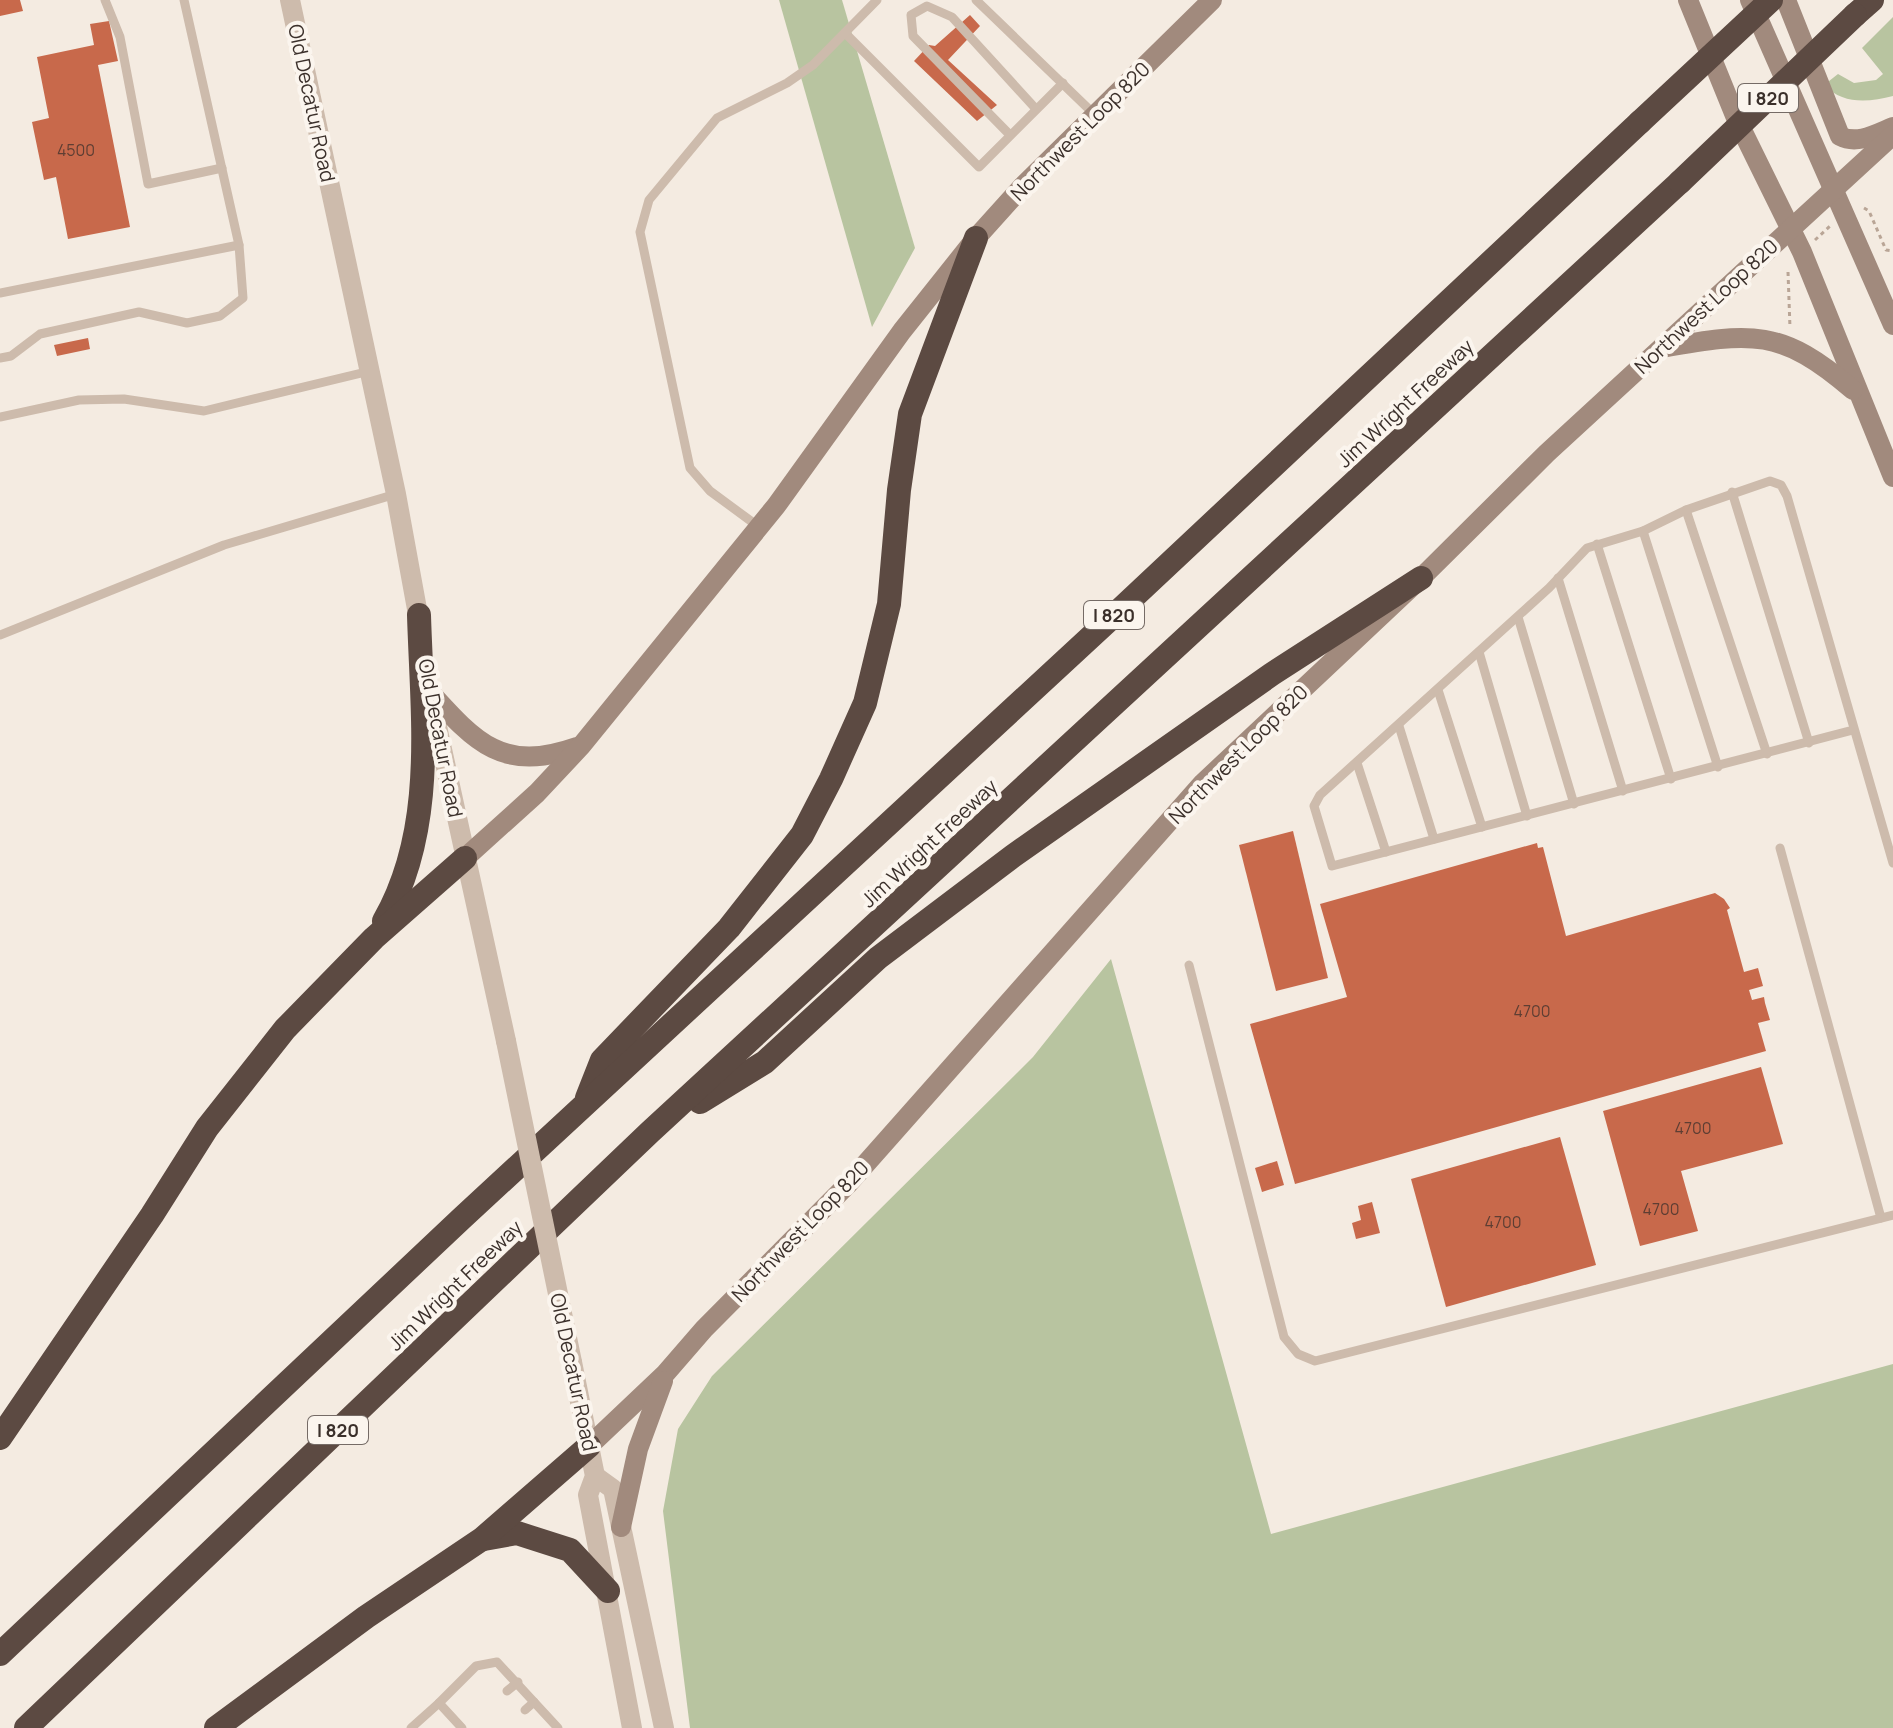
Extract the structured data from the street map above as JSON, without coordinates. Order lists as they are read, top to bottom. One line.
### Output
{"streets":{"highway":["I 820","Jim Wright Freeway"],"main road":["Northwest Loop 820"],"street":["Old Decatur Road"]},"crossings":[["Old Decatur Road","Northwest Loop 820"]],"house_numbers":["4500","4700","4700","4700","4700"]}
